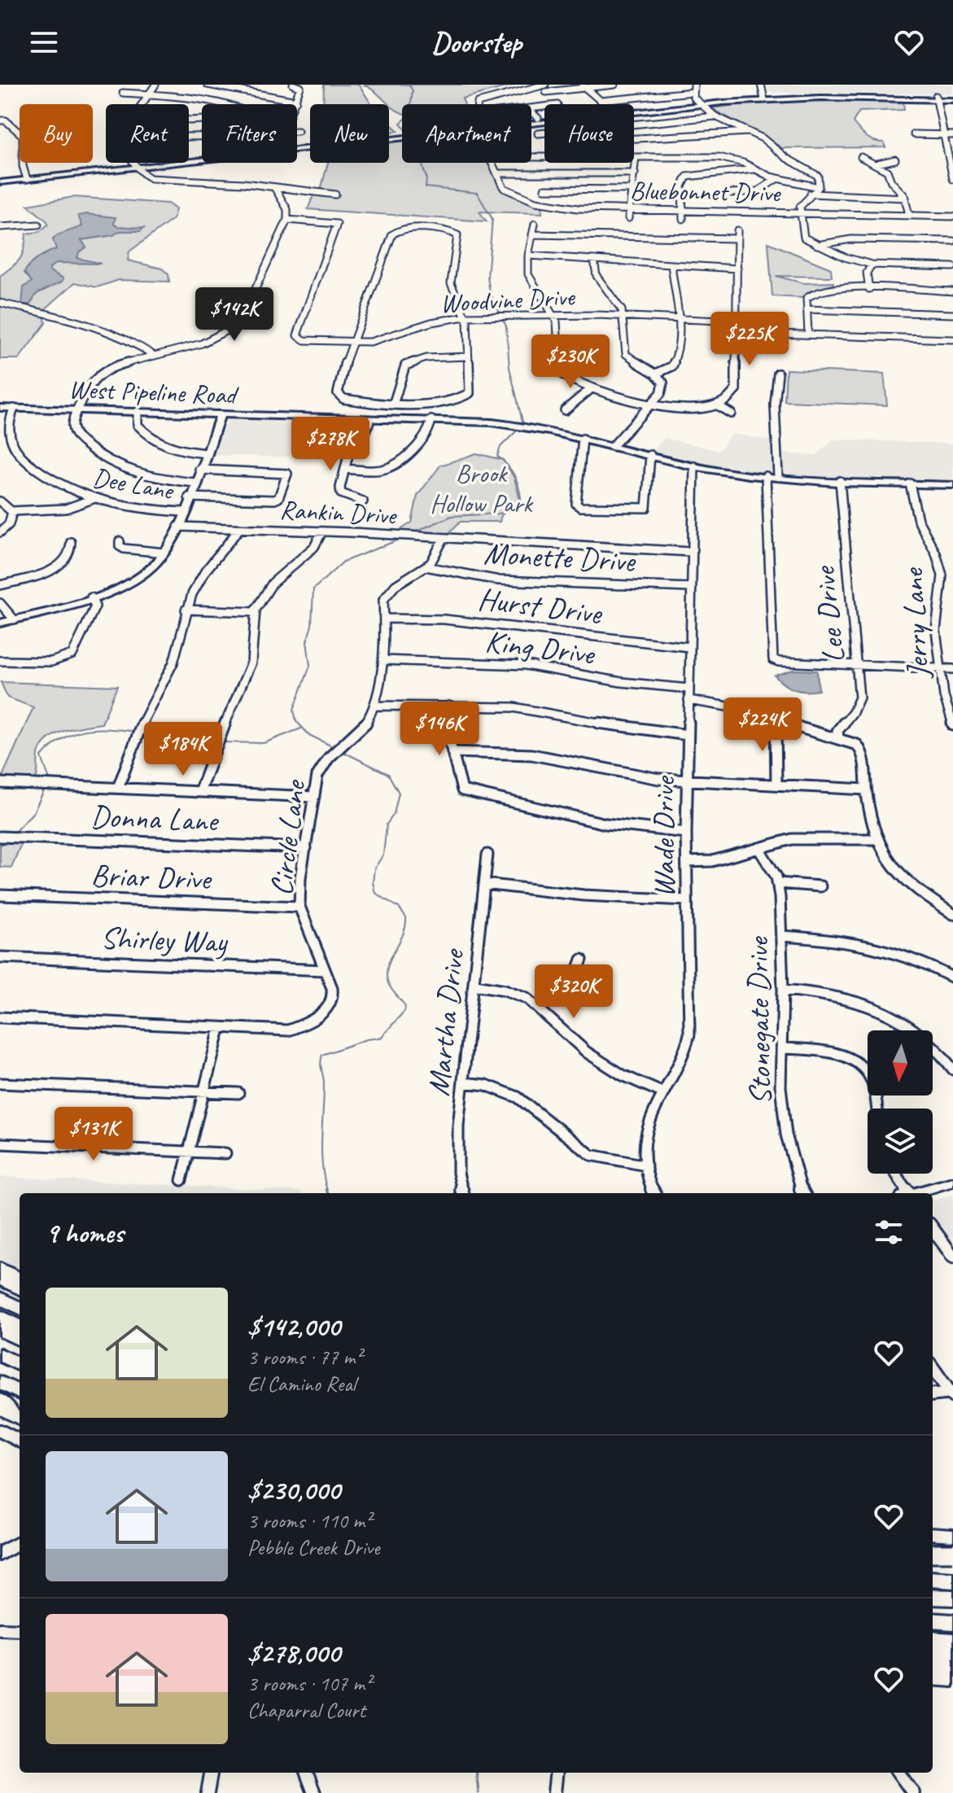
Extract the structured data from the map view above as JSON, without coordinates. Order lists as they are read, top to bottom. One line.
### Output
{"streets":{"main road":["West Pipeline Road"],"street":["Bluebonnet Drive","Woodvine Drive","Dee Lane","Rankin Drive","Monette Drive","Hurst Drive","Lee Drive","Jerry Lane","King Drive","Donna Lane","Wade Drive","Circle Lane","Briar Drive","Shirley Way","Stonegate Drive","Martha Drive"]},"crossings":[["West Pipeline Road","Dee Lane"],["West Pipeline Road","Lee Drive"],["West Pipeline Road","Jerry Lane"],["West Pipeline Road","Wade Drive"],["Rankin Drive","Wade Drive"],["Rankin Drive","Circle Lane"],["Monette Drive","Wade Drive"],["Monette Drive","Circle Lane"],["Hurst Drive","Wade Drive"],["Hurst Drive","Circle Lane"],["King Drive","Wade Drive"],["King Drive","Circle Lane"],["Donna Lane","Circle Lane"],["Circle Lane","Briar Drive"],["Circle Lane","Shirley Way"]],"parks":["Brook Hollow Park"],"north":"bottom","page":{"header":"Doorstep","chip":["Buy","Rent","Filters","New","Apartment","House"],"price":["$142K","$225K","$230K","$278K","$224K","$146K","$184K","$320K","$131K"],"heading":"9 homes","list":[{"name":"$142,000","note":"3 rooms · 77 m² · El Camino Real"},{"name":"$230,000","note":"3 rooms · 110 m² · Pebble Creek Drive"},{"name":"$278,000","note":"3 rooms · 107 m² · Chaparral Court"}]}}
